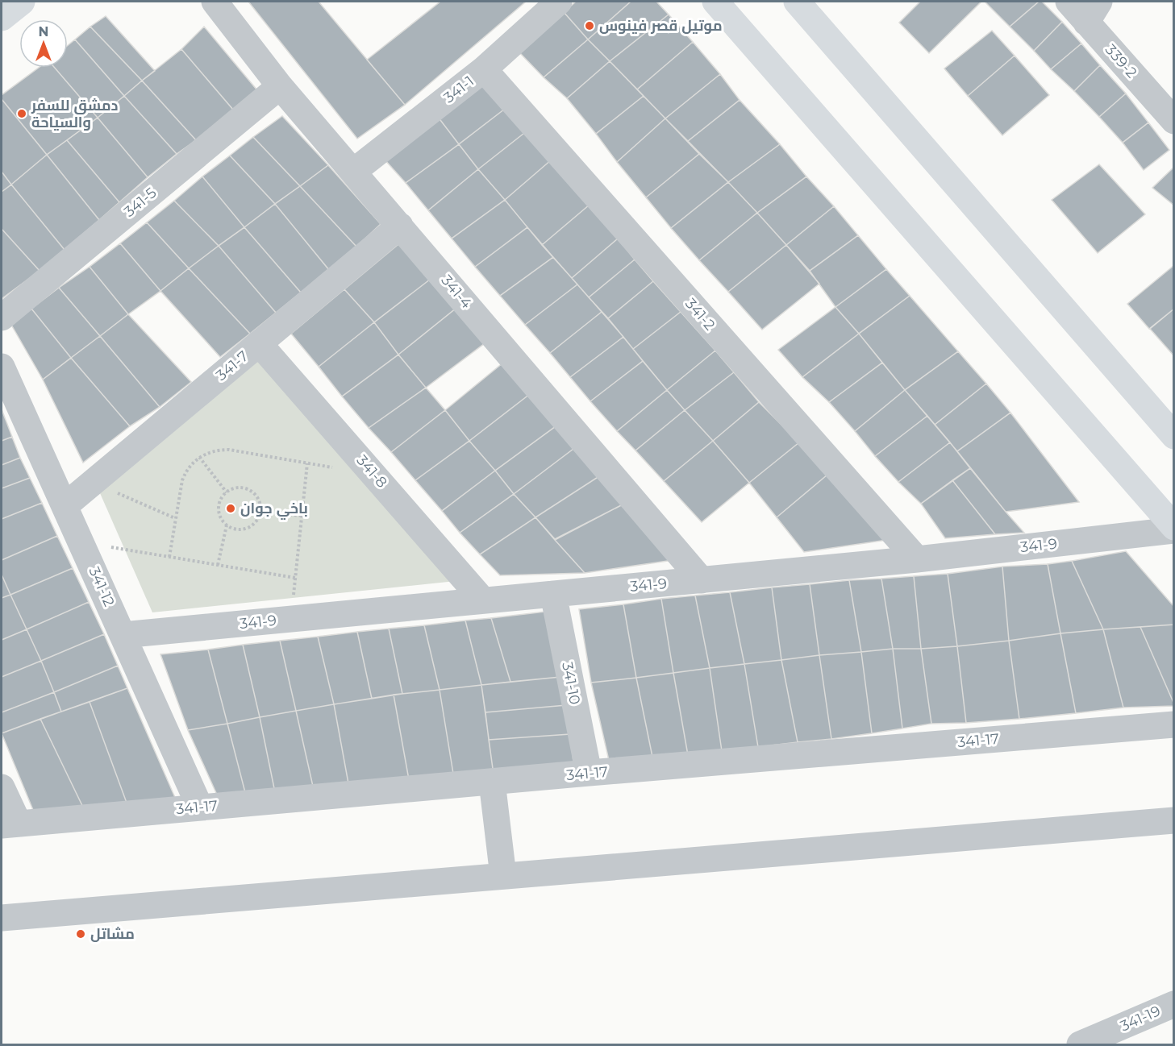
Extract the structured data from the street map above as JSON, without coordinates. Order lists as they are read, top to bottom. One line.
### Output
{"streets":{"street":["339-2","341-1","341-5","341-4","341-2","341-7","341-8","341-9","341-12","341-10","341-17","341-19"]},"crossings":[["341-1","341-4"],["341-1","341-2"],["341-5","341-4"],["341-4","341-7"],["341-4","341-9"],["341-2","341-9"],["341-7","341-8"],["341-7","341-12"],["341-8","341-9"],["341-9","341-12"],["341-9","341-10"],["341-12","341-17"],["341-10","341-17"]],"places":["موتيل قصر فينوس","دمشق للسفر والسياحة","باخي جوان","مشاتل"],"north":"top"}
